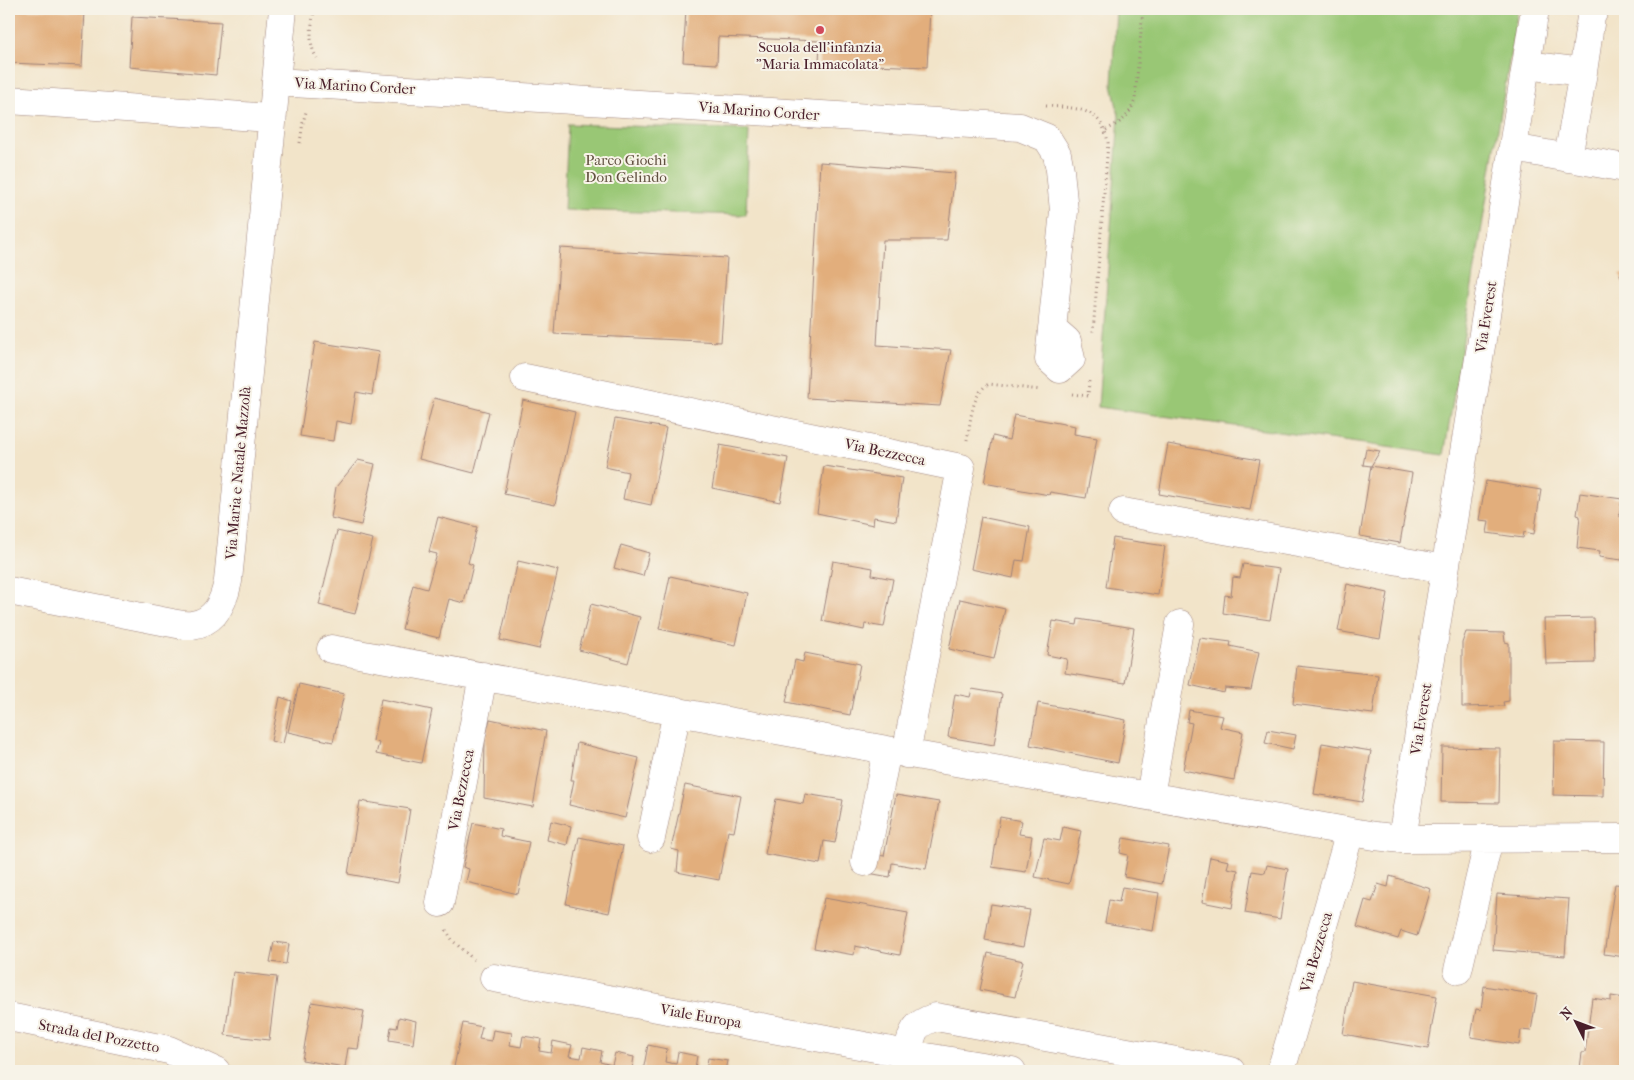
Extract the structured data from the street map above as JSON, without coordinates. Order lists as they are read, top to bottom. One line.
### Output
{"streets":{"street":["Via Marino Corder","Via Everest","Via Bezzecca","Via Maria e Natale Mazzolà","Viale Europa","Strada del Pozzetto"]},"crossings":[["Via Marino Corder","Via Maria e Natale Mazzolà"]],"parks":["Parco Giochi Don Gelindo"],"places":["Scuola dell'infanzia \"Maria Immacolata\""],"north":"top left"}
